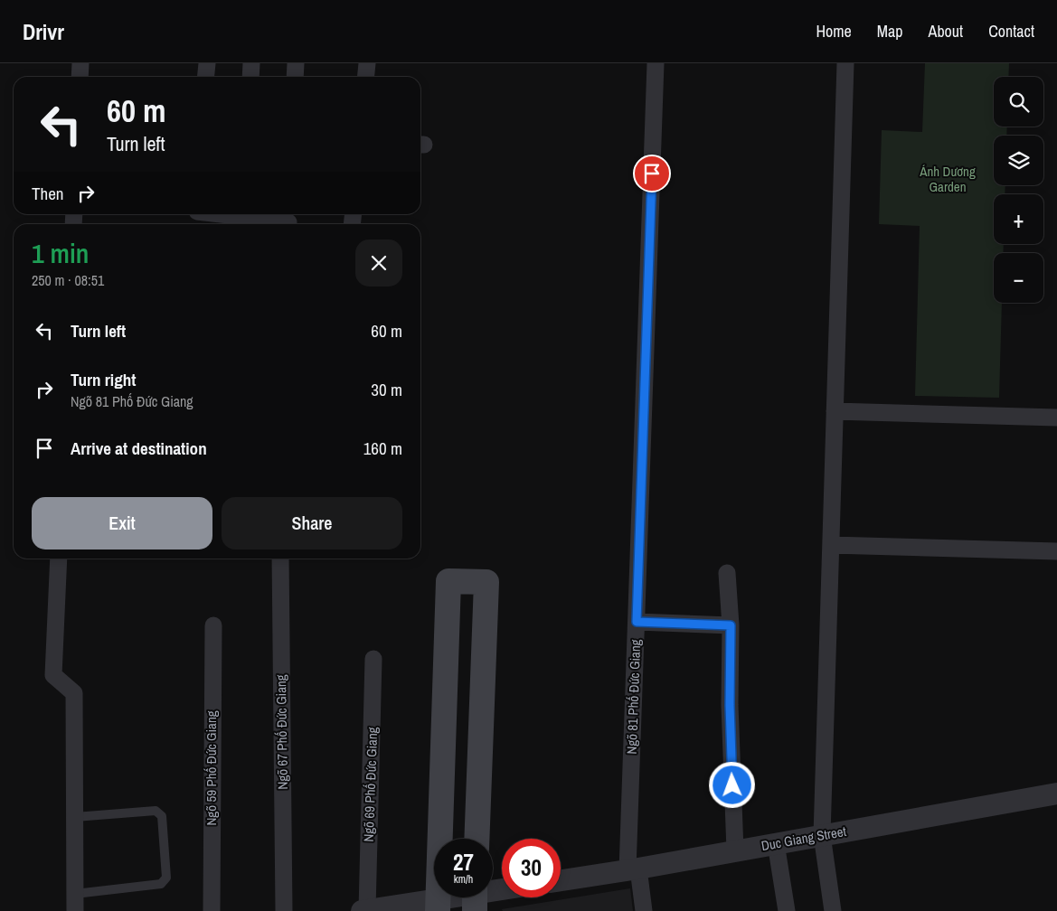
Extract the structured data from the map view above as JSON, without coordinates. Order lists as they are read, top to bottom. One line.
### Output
{"streets":{"street":["Ngõ 81 Phố Đức Giang","Ngõ 67 Phố Đức Giang","Ngõ 59 Phố Đức Giang","Ngõ 69 Phố Đức Giang","Duc Giang Street"]},"crossings":[["Ngõ 81 Phố Đức Giang","Duc Giang Street"]],"parks":["Ánh Dương Garden"],"page":{"header":"Drivr","nav":["Home","Map","About","Contact"],"map_buttons":["+","−"],"turn":["60 m","Turn left"],"then":"Then","heading":["1 min","250 m · 08:51"],"list":[{"name":"Turn left","value":"60 m"},{"name":"Turn right","note":"Ngõ 81 Phố Đức Giang","value":"30 m"},{"name":"Arrive at destination","value":"160 m"}],"buttons":["Exit","Share"],"speed":"27 km/h","limit":"30"}}
